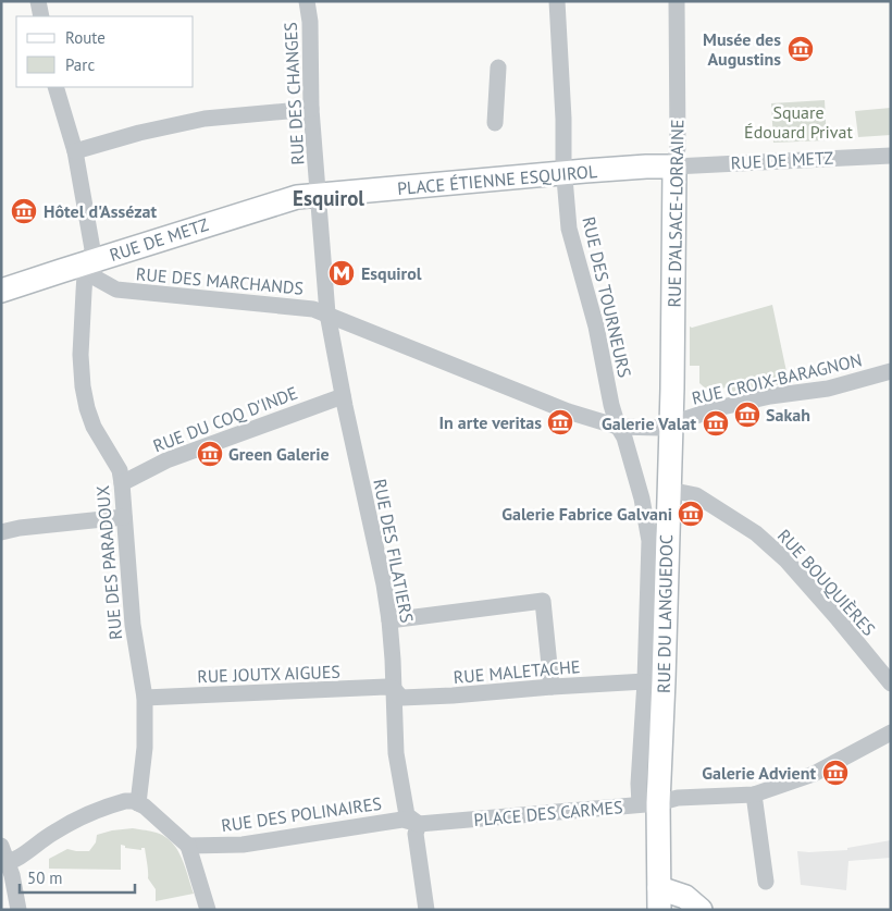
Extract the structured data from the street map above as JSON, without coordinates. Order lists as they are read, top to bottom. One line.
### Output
{"streets":{"street":["RUE DES CHANGES","RUE DE METZ","PLACE ÉTIENNE ESQUIROL","RUE D'ALSACE-LORRAINE","RUE DES MARCHANDS","RUE DES TOURNEURS","RUE CROIX-BARAGNON","RUE DU COQ D'INDE","RUE DES FILATIERS","RUE DES PARADOUX","RUE BOUQUIÈRES","RUE DU LANGUEDOC","RUE MALETACHE","RUE JOUTX AIGUES","PLACE DES CARMES","RUE DES POLINAIRES"]},"crossings":[["RUE DES CHANGES","RUE DE METZ"],["RUE DES CHANGES","PLACE ÉTIENNE ESQUIROL"],["RUE DES CHANGES","RUE DES MARCHANDS"],["RUE DES CHANGES","RUE DES FILATIERS"],["RUE DE METZ","PLACE ÉTIENNE ESQUIROL"],["RUE DE METZ","RUE D'ALSACE-LORRAINE"],["RUE DE METZ","RUE DES MARCHANDS"],["RUE DE METZ","RUE DES PARADOUX"],["PLACE ÉTIENNE ESQUIROL","RUE D'ALSACE-LORRAINE"],["PLACE ÉTIENNE ESQUIROL","RUE DES TOURNEURS"],["RUE D'ALSACE-LORRAINE","RUE CROIX-BARAGNON"],["RUE D'ALSACE-LORRAINE","RUE DU LANGUEDOC"],["RUE DES MARCHANDS","RUE CROIX-BARAGNON"],["RUE DES MARCHANDS","RUE DES FILATIERS"],["RUE DES MARCHANDS","RUE DES PARADOUX"],["RUE DES TOURNEURS","RUE CROIX-BARAGNON"],["RUE DES TOURNEURS","RUE DU LANGUEDOC"],["RUE CROIX-BARAGNON","RUE DU LANGUEDOC"],["RUE DU COQ D'INDE","RUE DES FILATIERS"],["RUE DU COQ D'INDE","RUE DES PARADOUX"],["RUE DES FILATIERS","RUE MALETACHE"],["RUE DES FILATIERS","RUE JOUTX AIGUES"],["RUE DES FILATIERS","PLACE DES CARMES"],["RUE DES FILATIERS","RUE DES POLINAIRES"],["RUE DES PARADOUX","RUE JOUTX AIGUES"],["RUE BOUQUIÈRES","RUE DU LANGUEDOC"],["RUE DU LANGUEDOC","RUE MALETACHE"],["RUE DU LANGUEDOC","PLACE DES CARMES"],["RUE MALETACHE","RUE JOUTX AIGUES"],["PLACE DES CARMES","RUE DES POLINAIRES"]],"districts":["Esquirol"],"parks":["Square Édouard Privat"],"places":{"museum":["Musée des Augustins","Hôtel d'Assézat","Sakah","In arte veritas","Galerie Valat","Green Galerie","Galerie Fabrice Galvani","Galerie Advient"],"metro station":["Esquirol"]},"legend":["Route","Parc"],"scale_bar":"50 m"}
